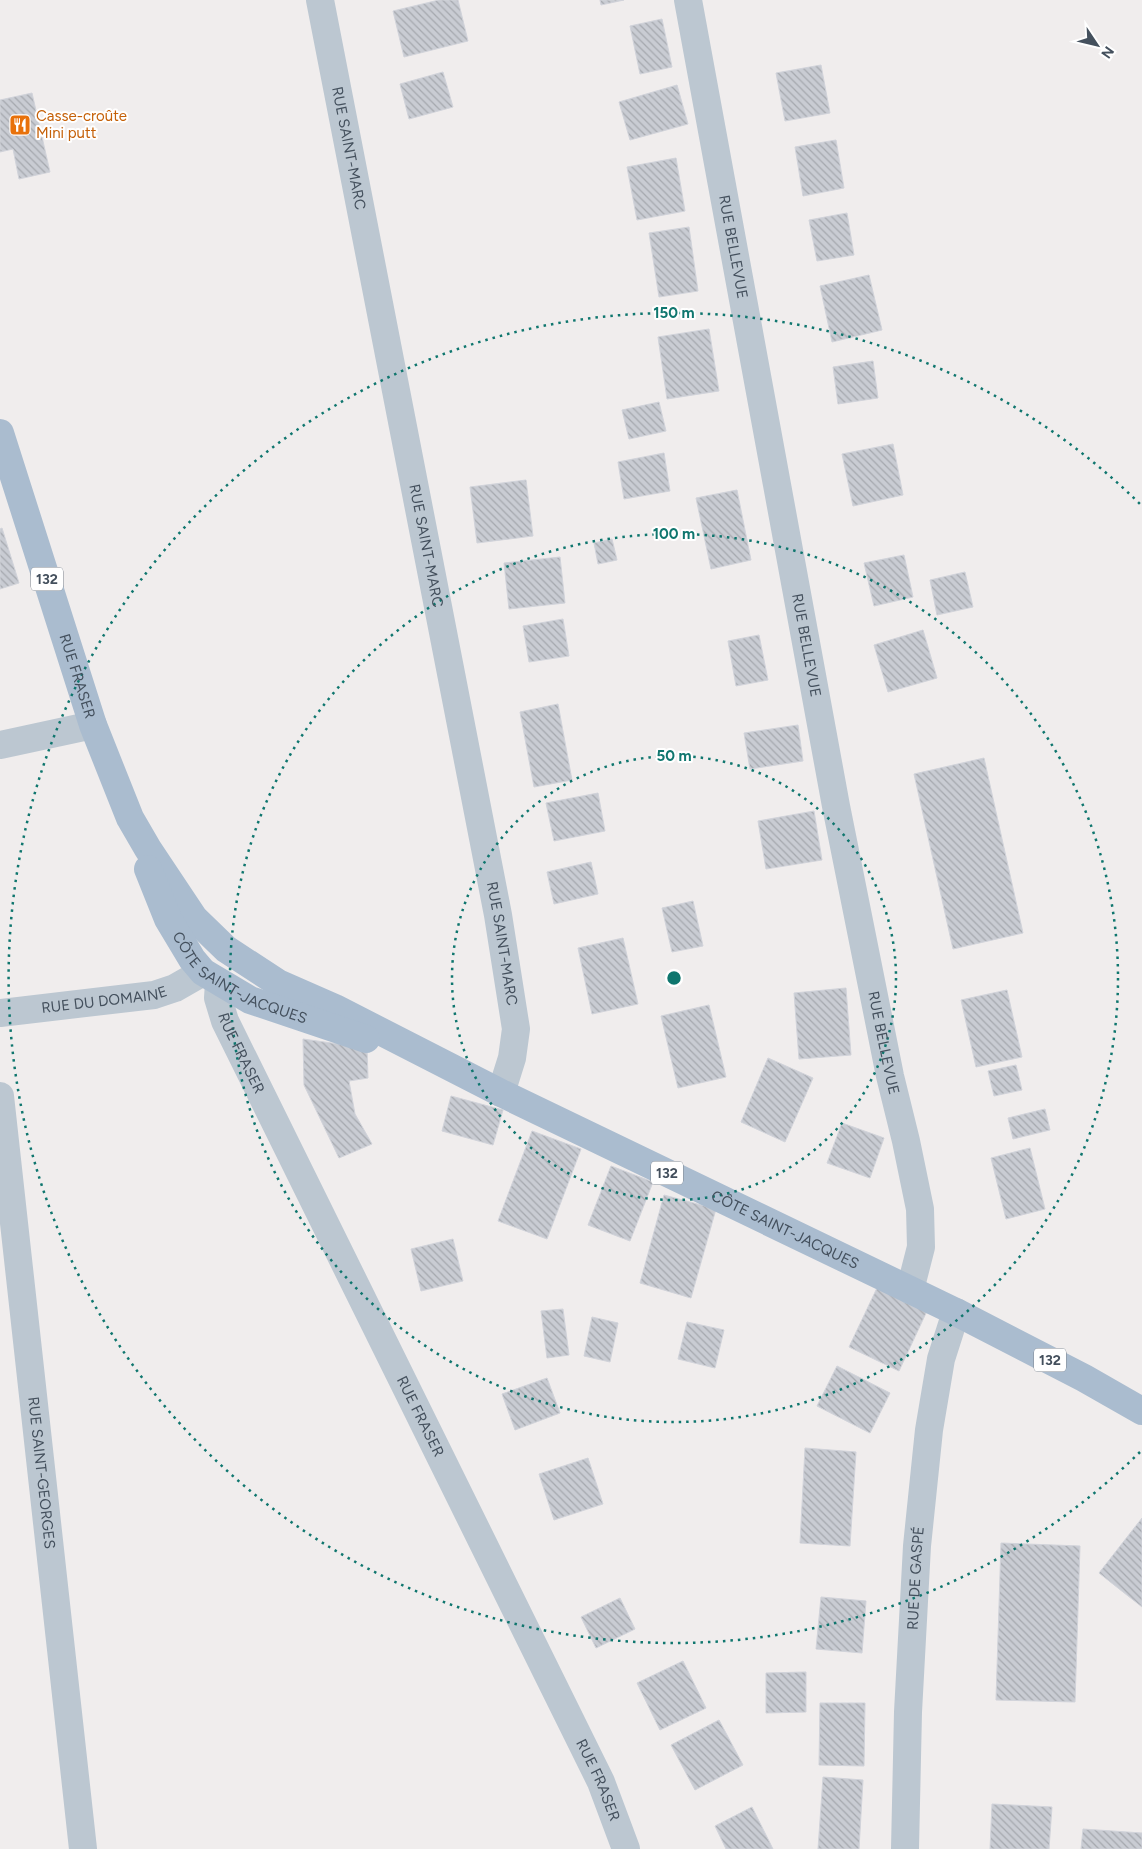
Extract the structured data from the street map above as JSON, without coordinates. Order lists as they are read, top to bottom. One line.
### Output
{"streets":{"main road":["132","RUE FRASER","CÔTE SAINT-JACQUES"],"street":["RUE SAINT-MARC","RUE BELLEVUE","RUE DU DOMAINE","RUE SAINT-GEORGES","RUE DE GASPÉ"]},"crossings":[["RUE SAINT-MARC","CÔTE SAINT-JACQUES"],["RUE BELLEVUE","CÔTE SAINT-JACQUES"],["RUE FRASER","CÔTE SAINT-JACQUES"],["RUE FRASER","RUE DU DOMAINE"],["CÔTE SAINT-JACQUES","RUE DU DOMAINE"],["CÔTE SAINT-JACQUES","RUE DE GASPÉ"]],"places":{"restaurant":["Casse-croûte Mini putt"]},"north":"bottom right","rings":["150 m","100 m","50 m"]}
